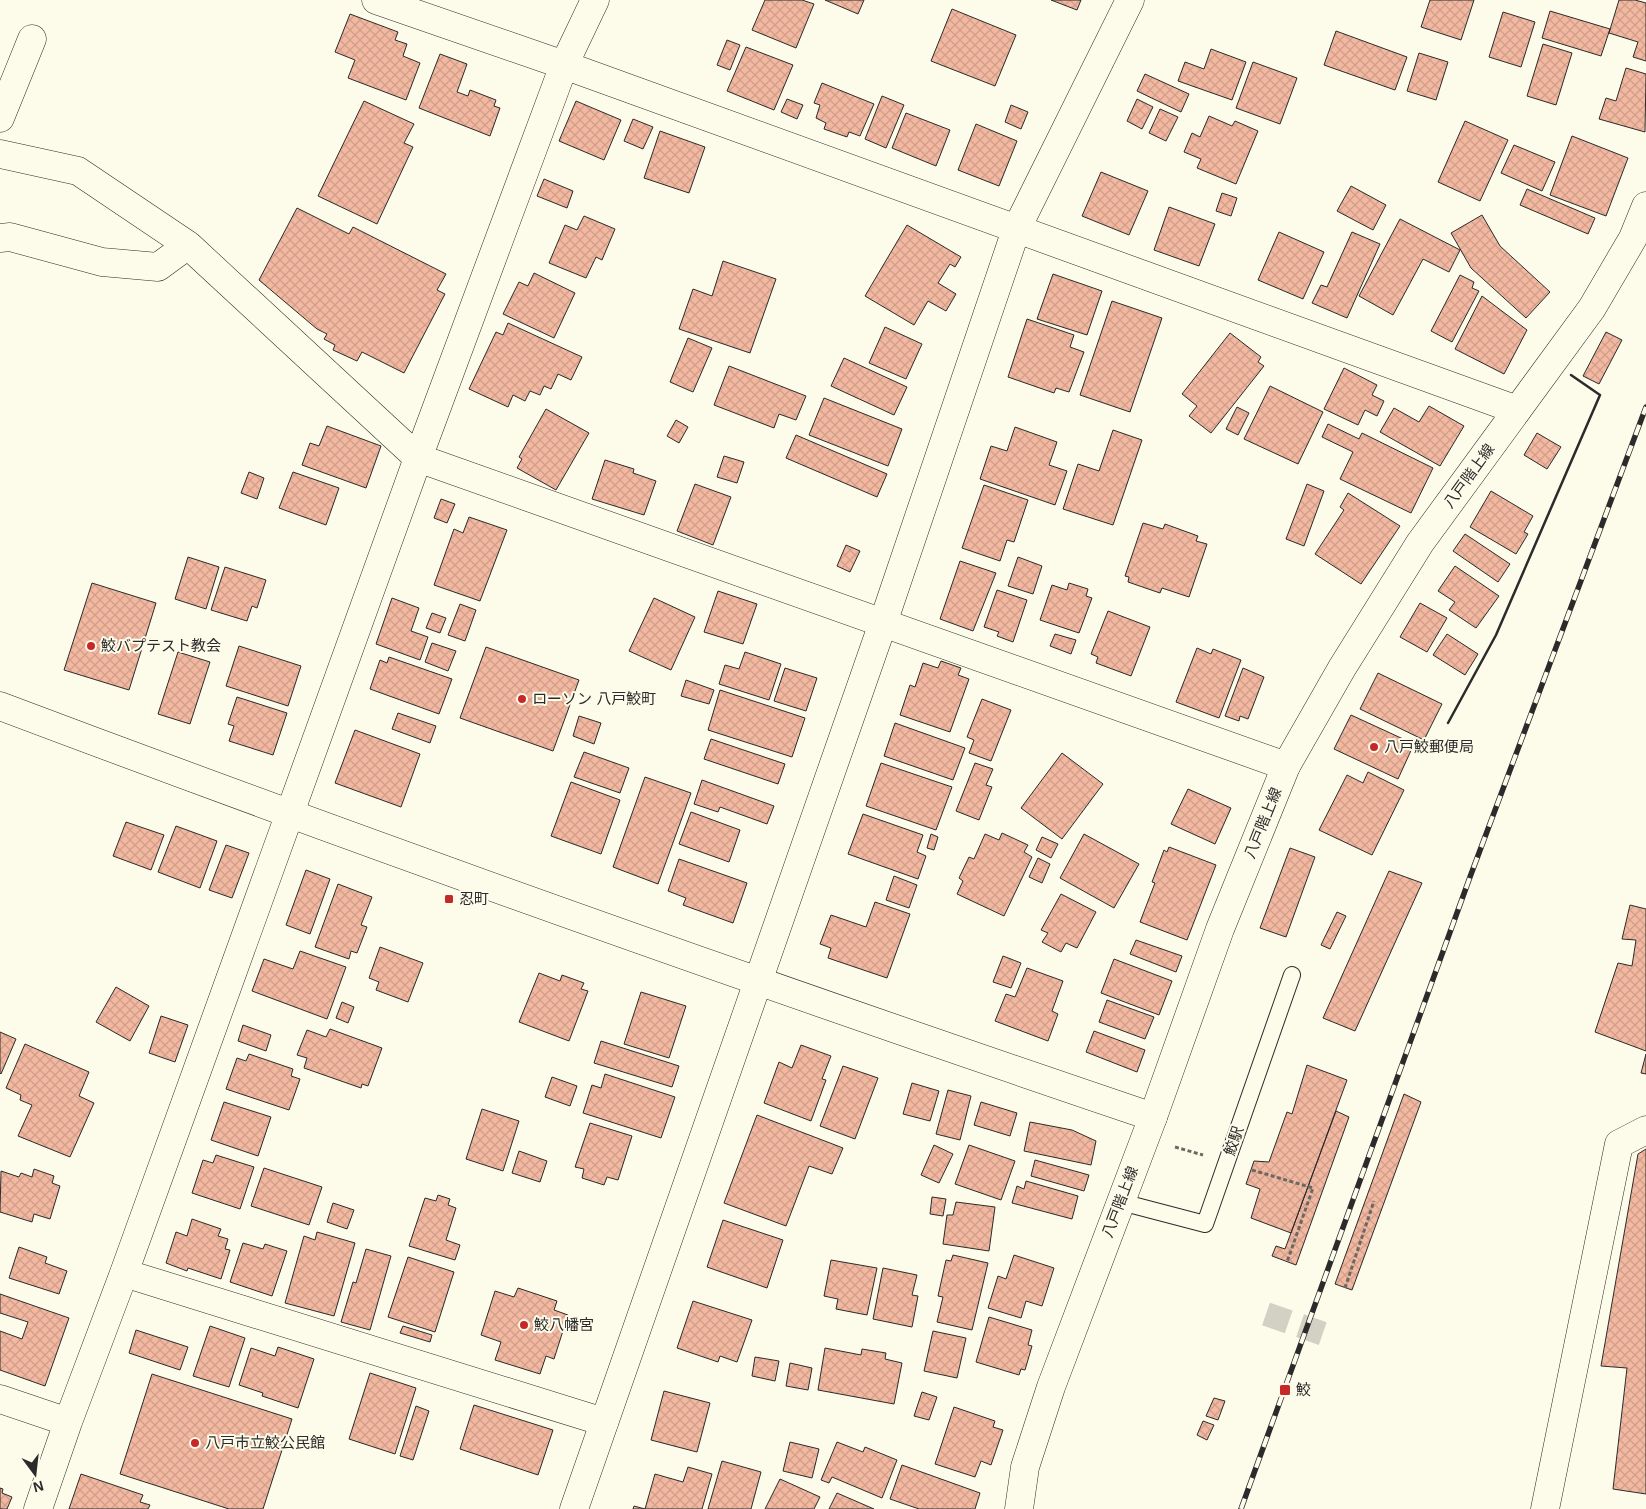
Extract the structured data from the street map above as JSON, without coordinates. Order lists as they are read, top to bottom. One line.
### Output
{"streets":{"street":["八戸階上線"],"lane":["鮫駅"]},"crossings":[["八戸階上線","鮫駅"]],"places":{"other":["鮫バプテスト教会","ローソン 八戸鮫町","八戸鮫郵便局","鮫八幡宮","八戸市立鮫公民館"],"transit":["忍町","鮫"]},"north":"bottom"}
